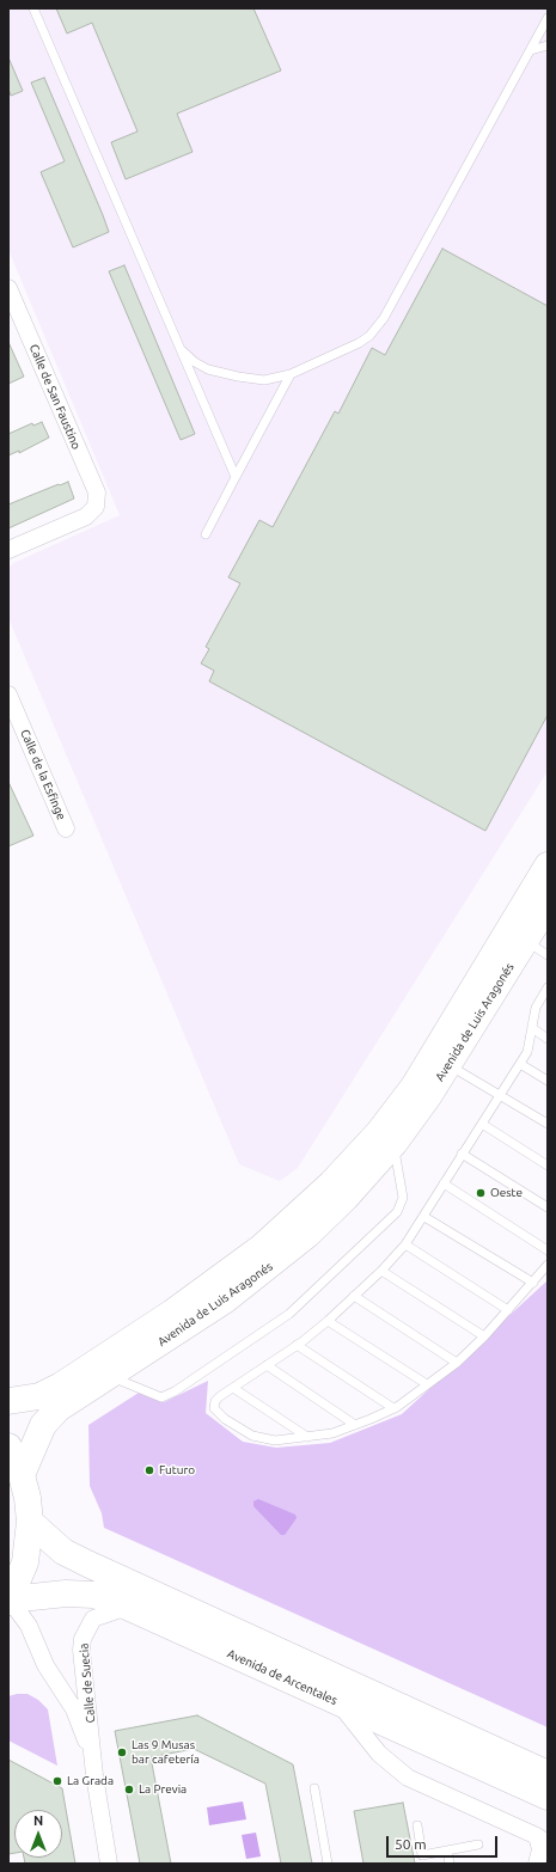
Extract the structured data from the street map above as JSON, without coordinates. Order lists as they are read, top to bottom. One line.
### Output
{"streets":{"main road":["Avenida de Luis Aragonés","Avenida de Arcentales"],"street":["Calle de San Faustino","Calle de la Esfinge","Calle de Suecia"]},"crossings":[["Avenida de Arcentales","Calle de Suecia"]],"places":["Oeste","Futuro","Las 9 Musas bar cafetería","La Grada","La Previa"],"scale_bar":"50 m","north":"top"}
